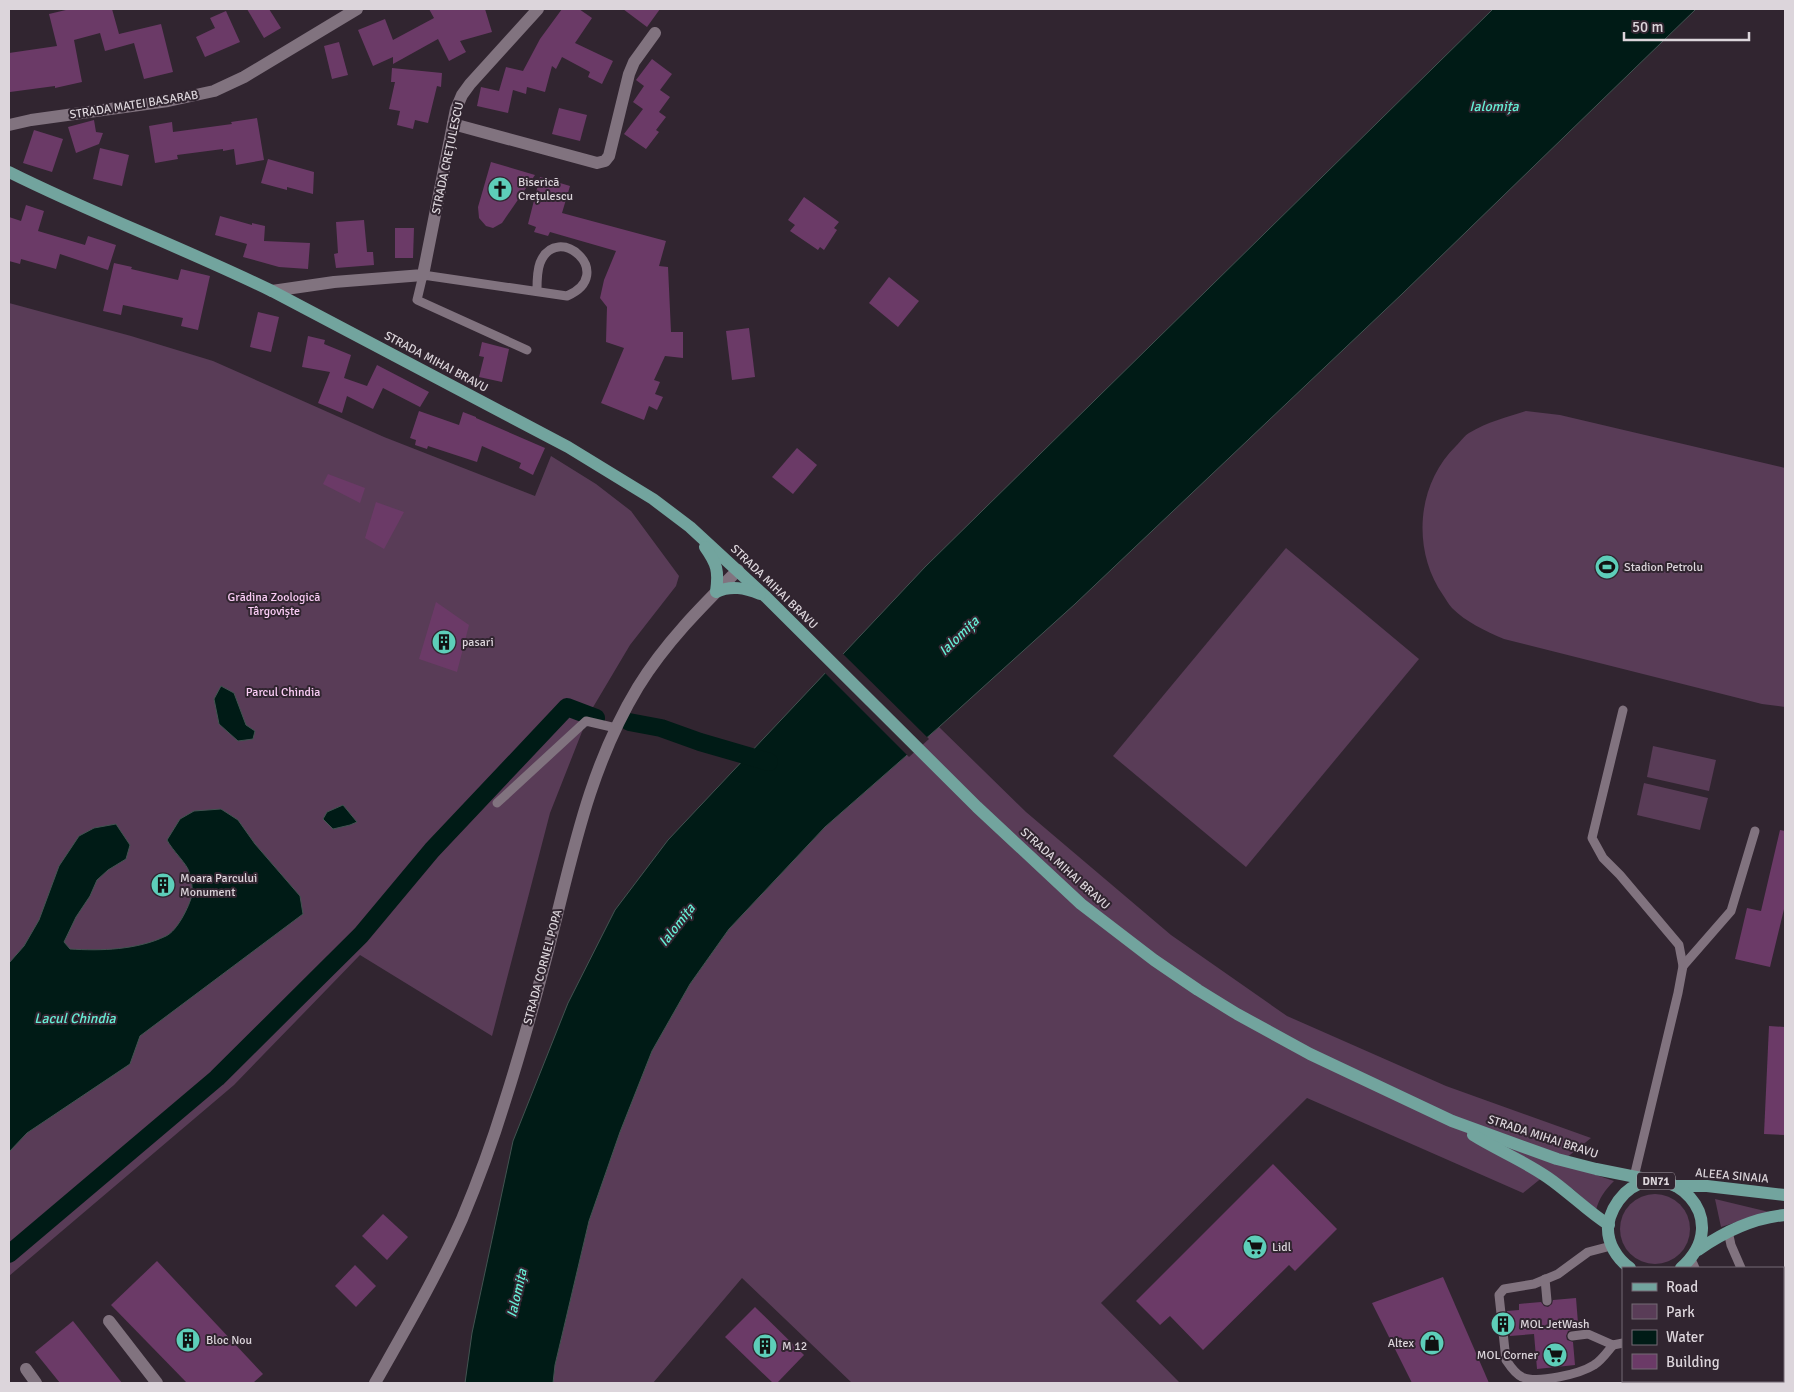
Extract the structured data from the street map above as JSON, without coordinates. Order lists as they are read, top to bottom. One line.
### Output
{"streets":{"main road":["STRADA MIHAI BRAVU","ALEEA SINAIA","DN71"],"street":["STRADA MATEI BASARAB","STRADA CREȚULESCU","STRADA CORNEL POPA"]},"crossings":[["STRADA MIHAI BRAVU","STRADA CORNEL POPA"],["STRADA MIHAI BRAVU","ALEEA SINAIA"]],"water":["Ialomița","Lacul Chindia"],"parks":["Grădina Zoologică Târgoviște","Parcul Chindia"],"places":{"church":["Biserică Crețulescu"],"sports":["Stadion Petrolu"],"building":["pasari","Moara Parcului Monument","MOL JetWash","Bloc Nou","M 12"],"supermarket":["Lidl","MOL Corner"],"shop":["Altex"]},"legend":["Road","Park","Water","Building"],"scale_bar":"50 m"}
